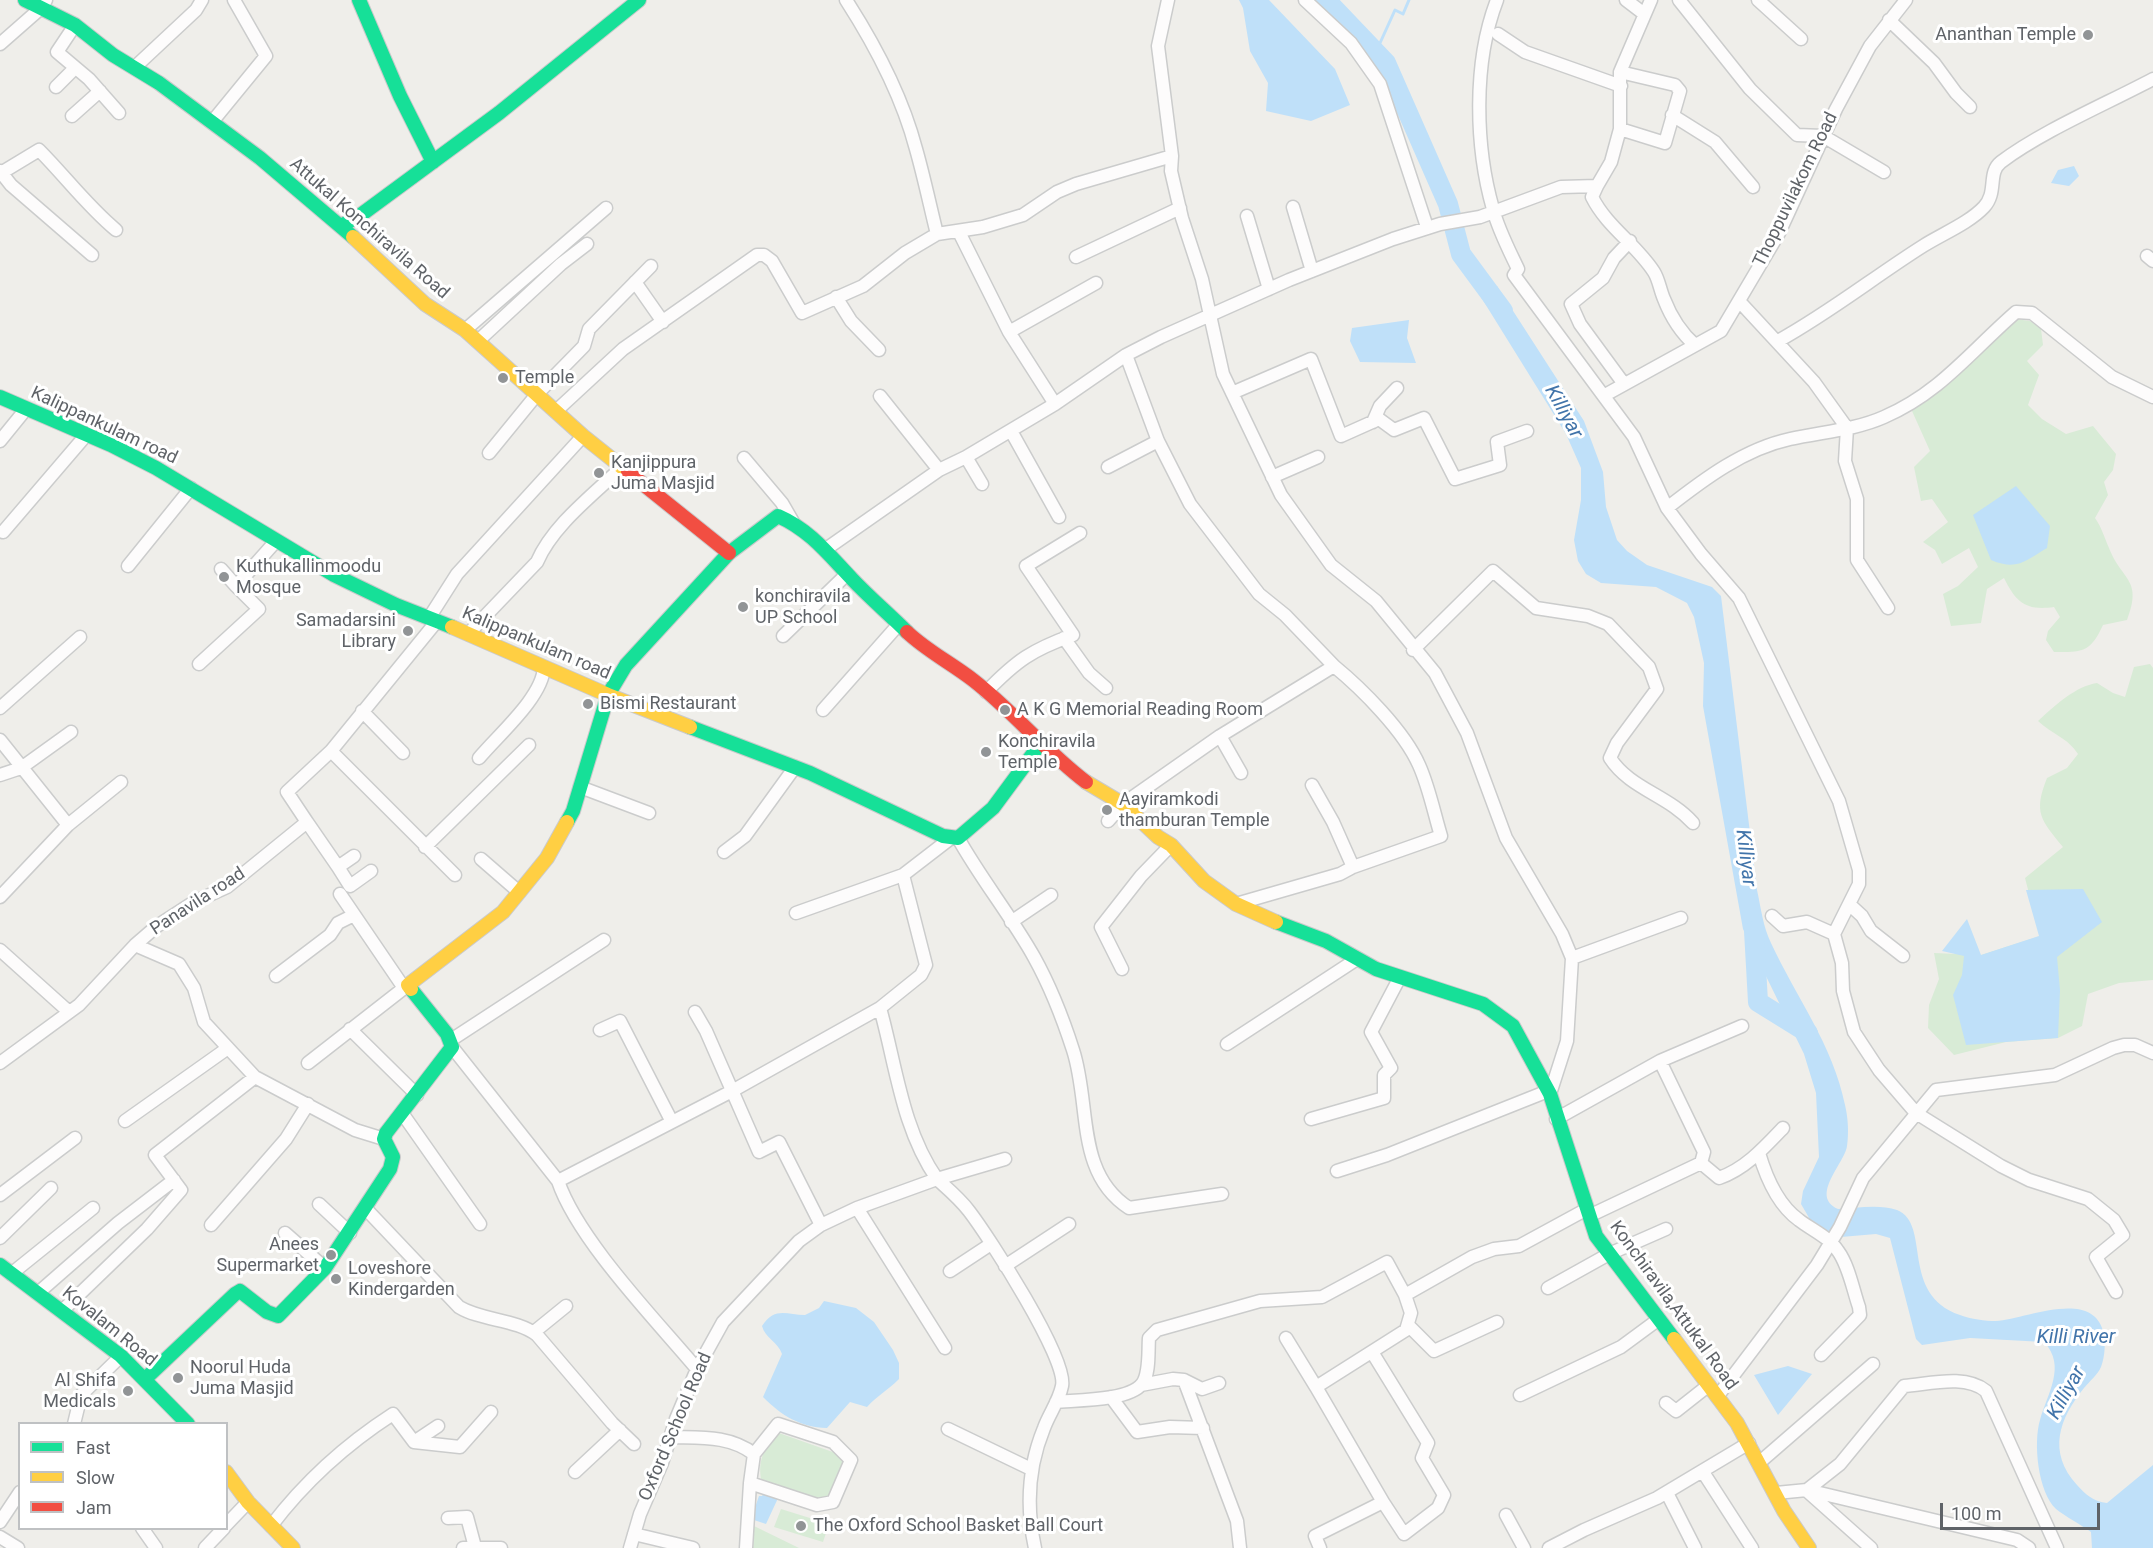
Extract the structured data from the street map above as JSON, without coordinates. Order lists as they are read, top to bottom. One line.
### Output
{"streets":{"street":["Thoppuvilakom Road","Attukal Konchiravila Road","Kalippankulam road","Panavila road","Konchiravila,Attukal Road","Kovalam Road","Oxford School Road"]},"water":["Killiyar","Killi River"],"places":["Ananthan Temple","Temple","Kanjippura Juma Masjid","Kuthukallinmoodu Mosque","konchiravila UP School","Samadarsini Library","Bismi Restaurant","A K G Memorial Reading Room","Konchiravila Temple","Aayiramkodi thamburan Temple","Anees Supermarket","Loveshore Kindergarden","Noorul Huda Juma Masjid","Al Shifa Medicals","The Oxford School Basket Ball Court"],"legend":["Fast","Slow","Jam"],"scale_bar":"100 m"}
